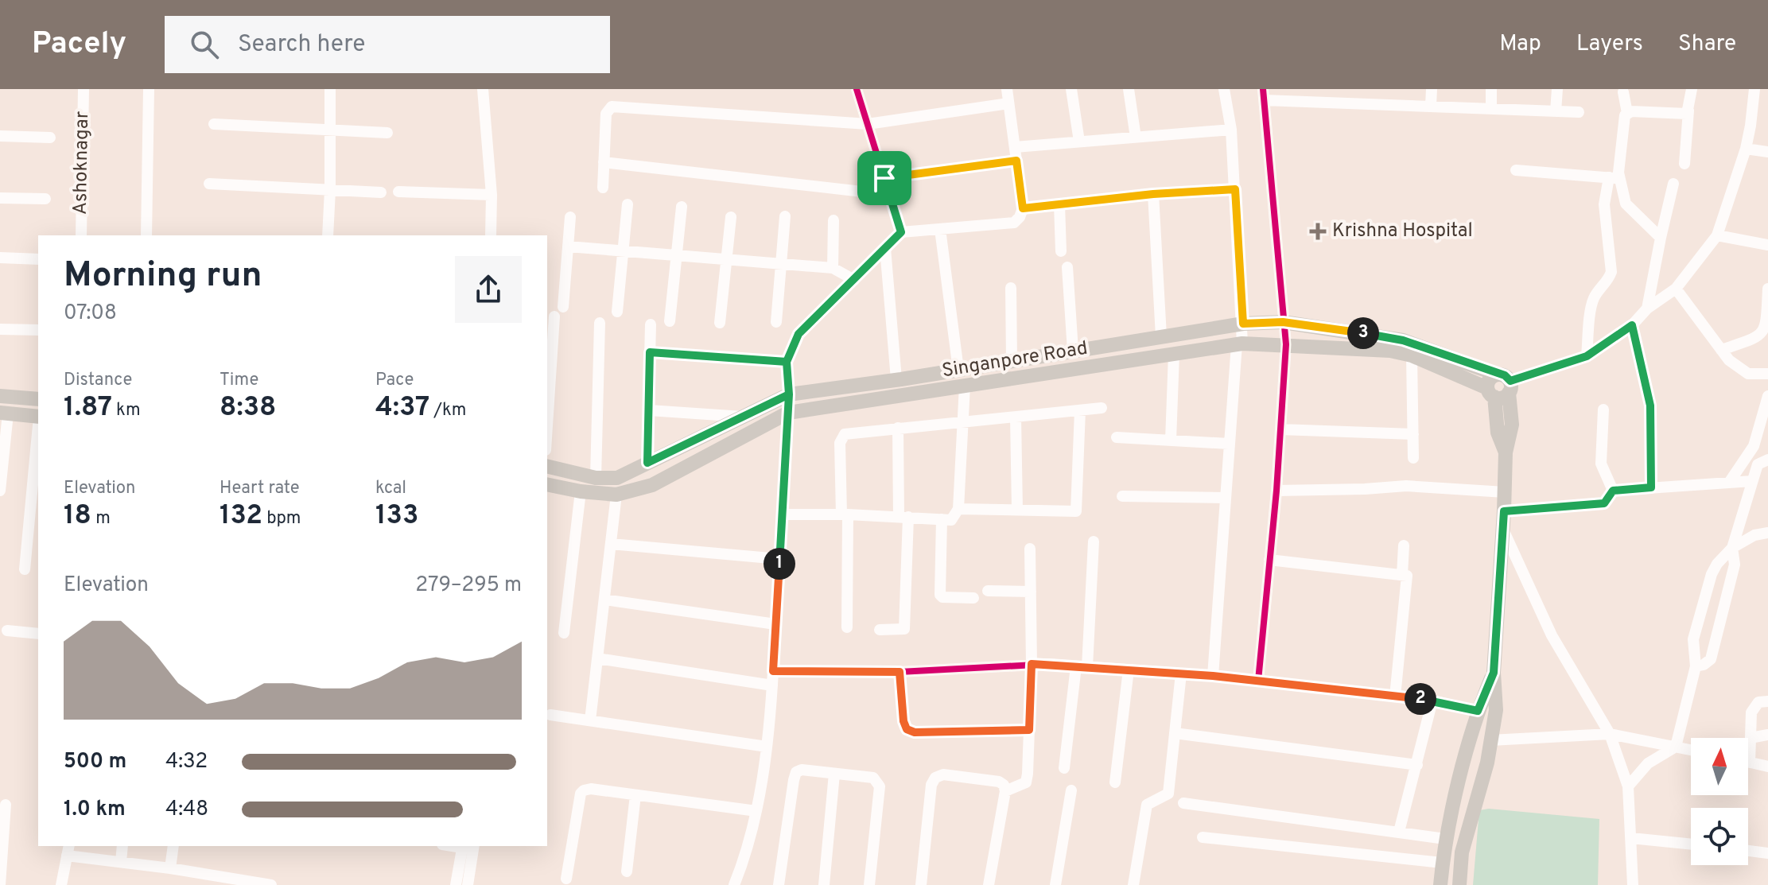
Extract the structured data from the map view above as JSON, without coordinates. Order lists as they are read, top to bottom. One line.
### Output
{"streets":{"main road":["Singanpore Road"],"street":["Ashoknagar"]},"places":{"health":["Krishna Hospital"]},"north":"top","page":{"header":"Pacely","search":"Search here","nav":["Map","Layers","Share"],"heading":["Morning run","07:08"],"pins":["3","1","2"],"stats":[["Distance","1.87 km"],["Time","8:38"],["Pace","4:37 /km"],["Elevation","18 m"],["Heart rate","132 bpm"],["kcal","133"]],"chart":["Elevation","279–295 m"],"list":[{"name":"500 m","note":"4:32"},{"name":"1.0 km","note":"4:48"}]}}
